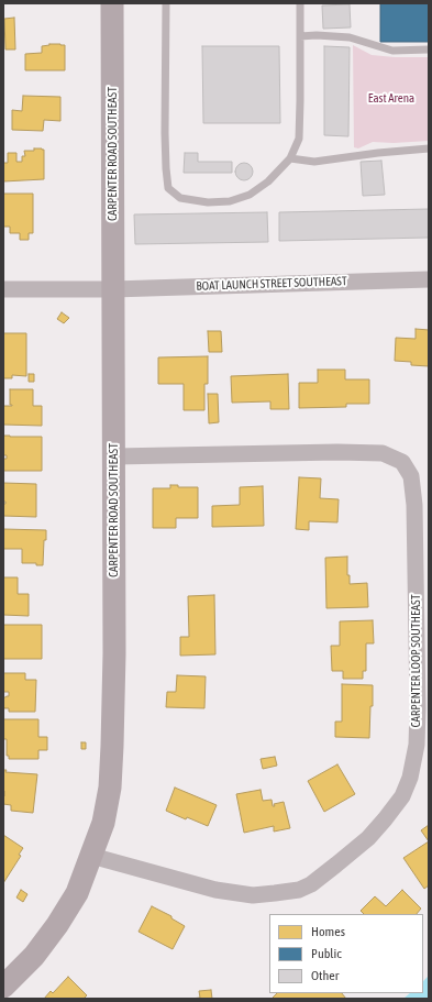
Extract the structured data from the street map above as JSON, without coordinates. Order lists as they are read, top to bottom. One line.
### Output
{"streets":{"street":["CARPENTER ROAD SOUTHEAST","BOAT LAUNCH STREET SOUTHEAST","CARPENTER LOOP SOUTHEAST"]},"crossings":[["CARPENTER ROAD SOUTHEAST","BOAT LAUNCH STREET SOUTHEAST"],["CARPENTER ROAD SOUTHEAST","CARPENTER LOOP SOUTHEAST"]],"parks":["East Arena"],"legend":["Homes","Public","Other"]}
